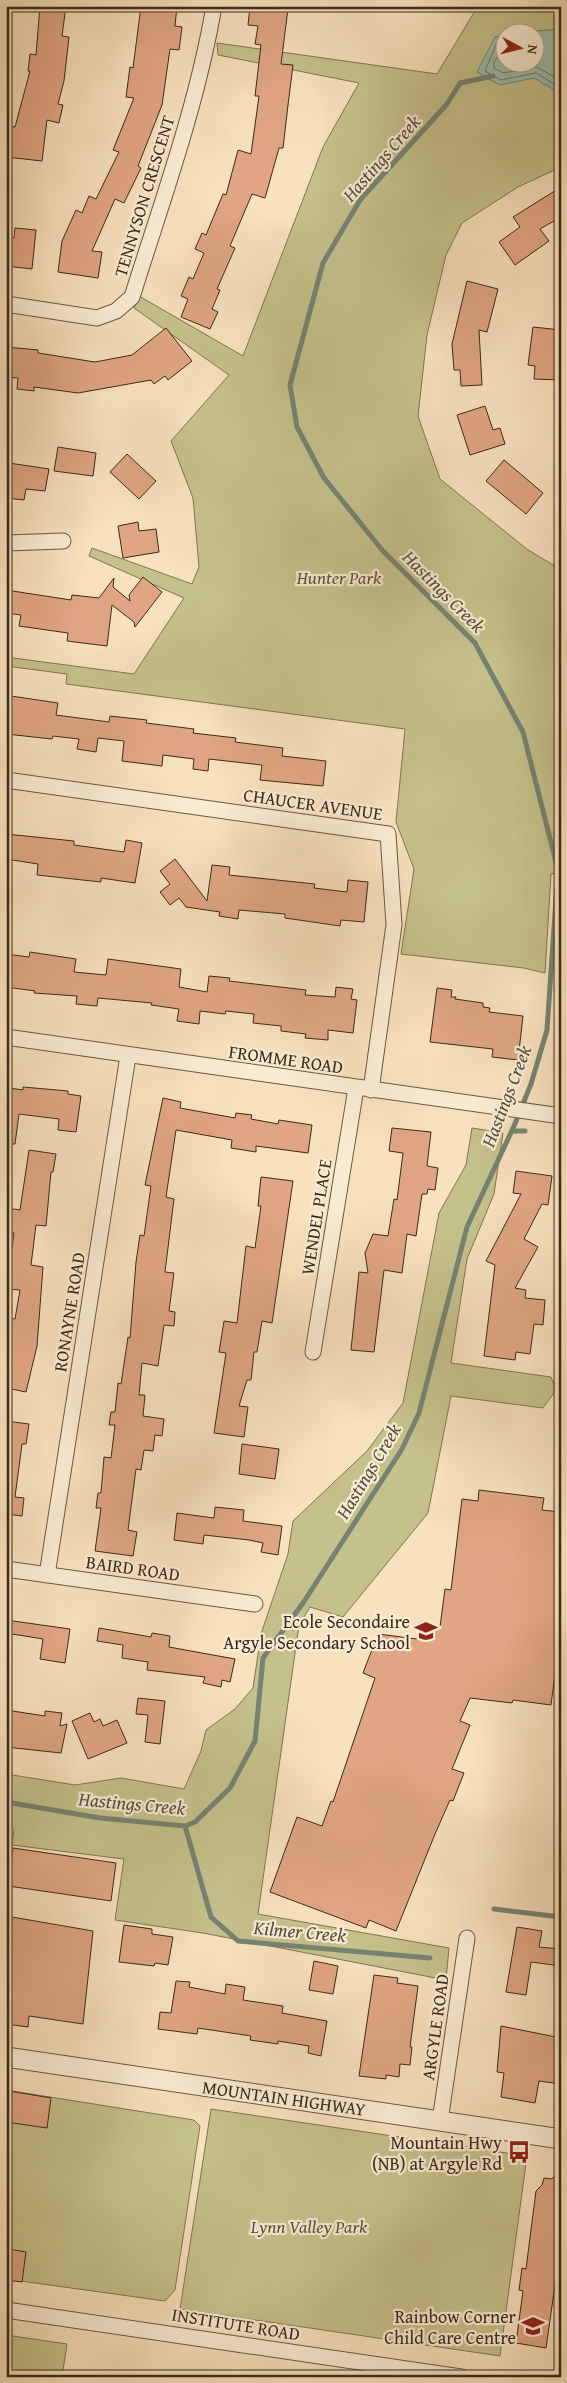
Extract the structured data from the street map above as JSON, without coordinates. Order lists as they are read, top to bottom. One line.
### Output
{"streets":{"street":["TENNYSON CRESCENT","CHAUCER AVENUE","FROMME ROAD","WENDEL PLACE","RONAYNE ROAD","BAIRD ROAD","ARGYLE ROAD","MOUNTAIN HIGHWAY","INSTITUTE ROAD"]},"crossings":[["CHAUCER AVENUE","FROMME ROAD"],["CHAUCER AVENUE","WENDEL PLACE"],["FROMME ROAD","WENDEL PLACE"],["FROMME ROAD","RONAYNE ROAD"],["RONAYNE ROAD","BAIRD ROAD"],["ARGYLE ROAD","MOUNTAIN HIGHWAY"]],"water":["Hastings Creek","Kilmer Creek"],"parks":["Hunter Park","Lynn Valley Park"],"places":{"school or university":["Ecole Secondaire Argyle Secondary School","Rainbow Corner Child Care Centre"],"bus stop":["Mountain Hwy (NB) at Argyle Rd"]},"north":"right"}
